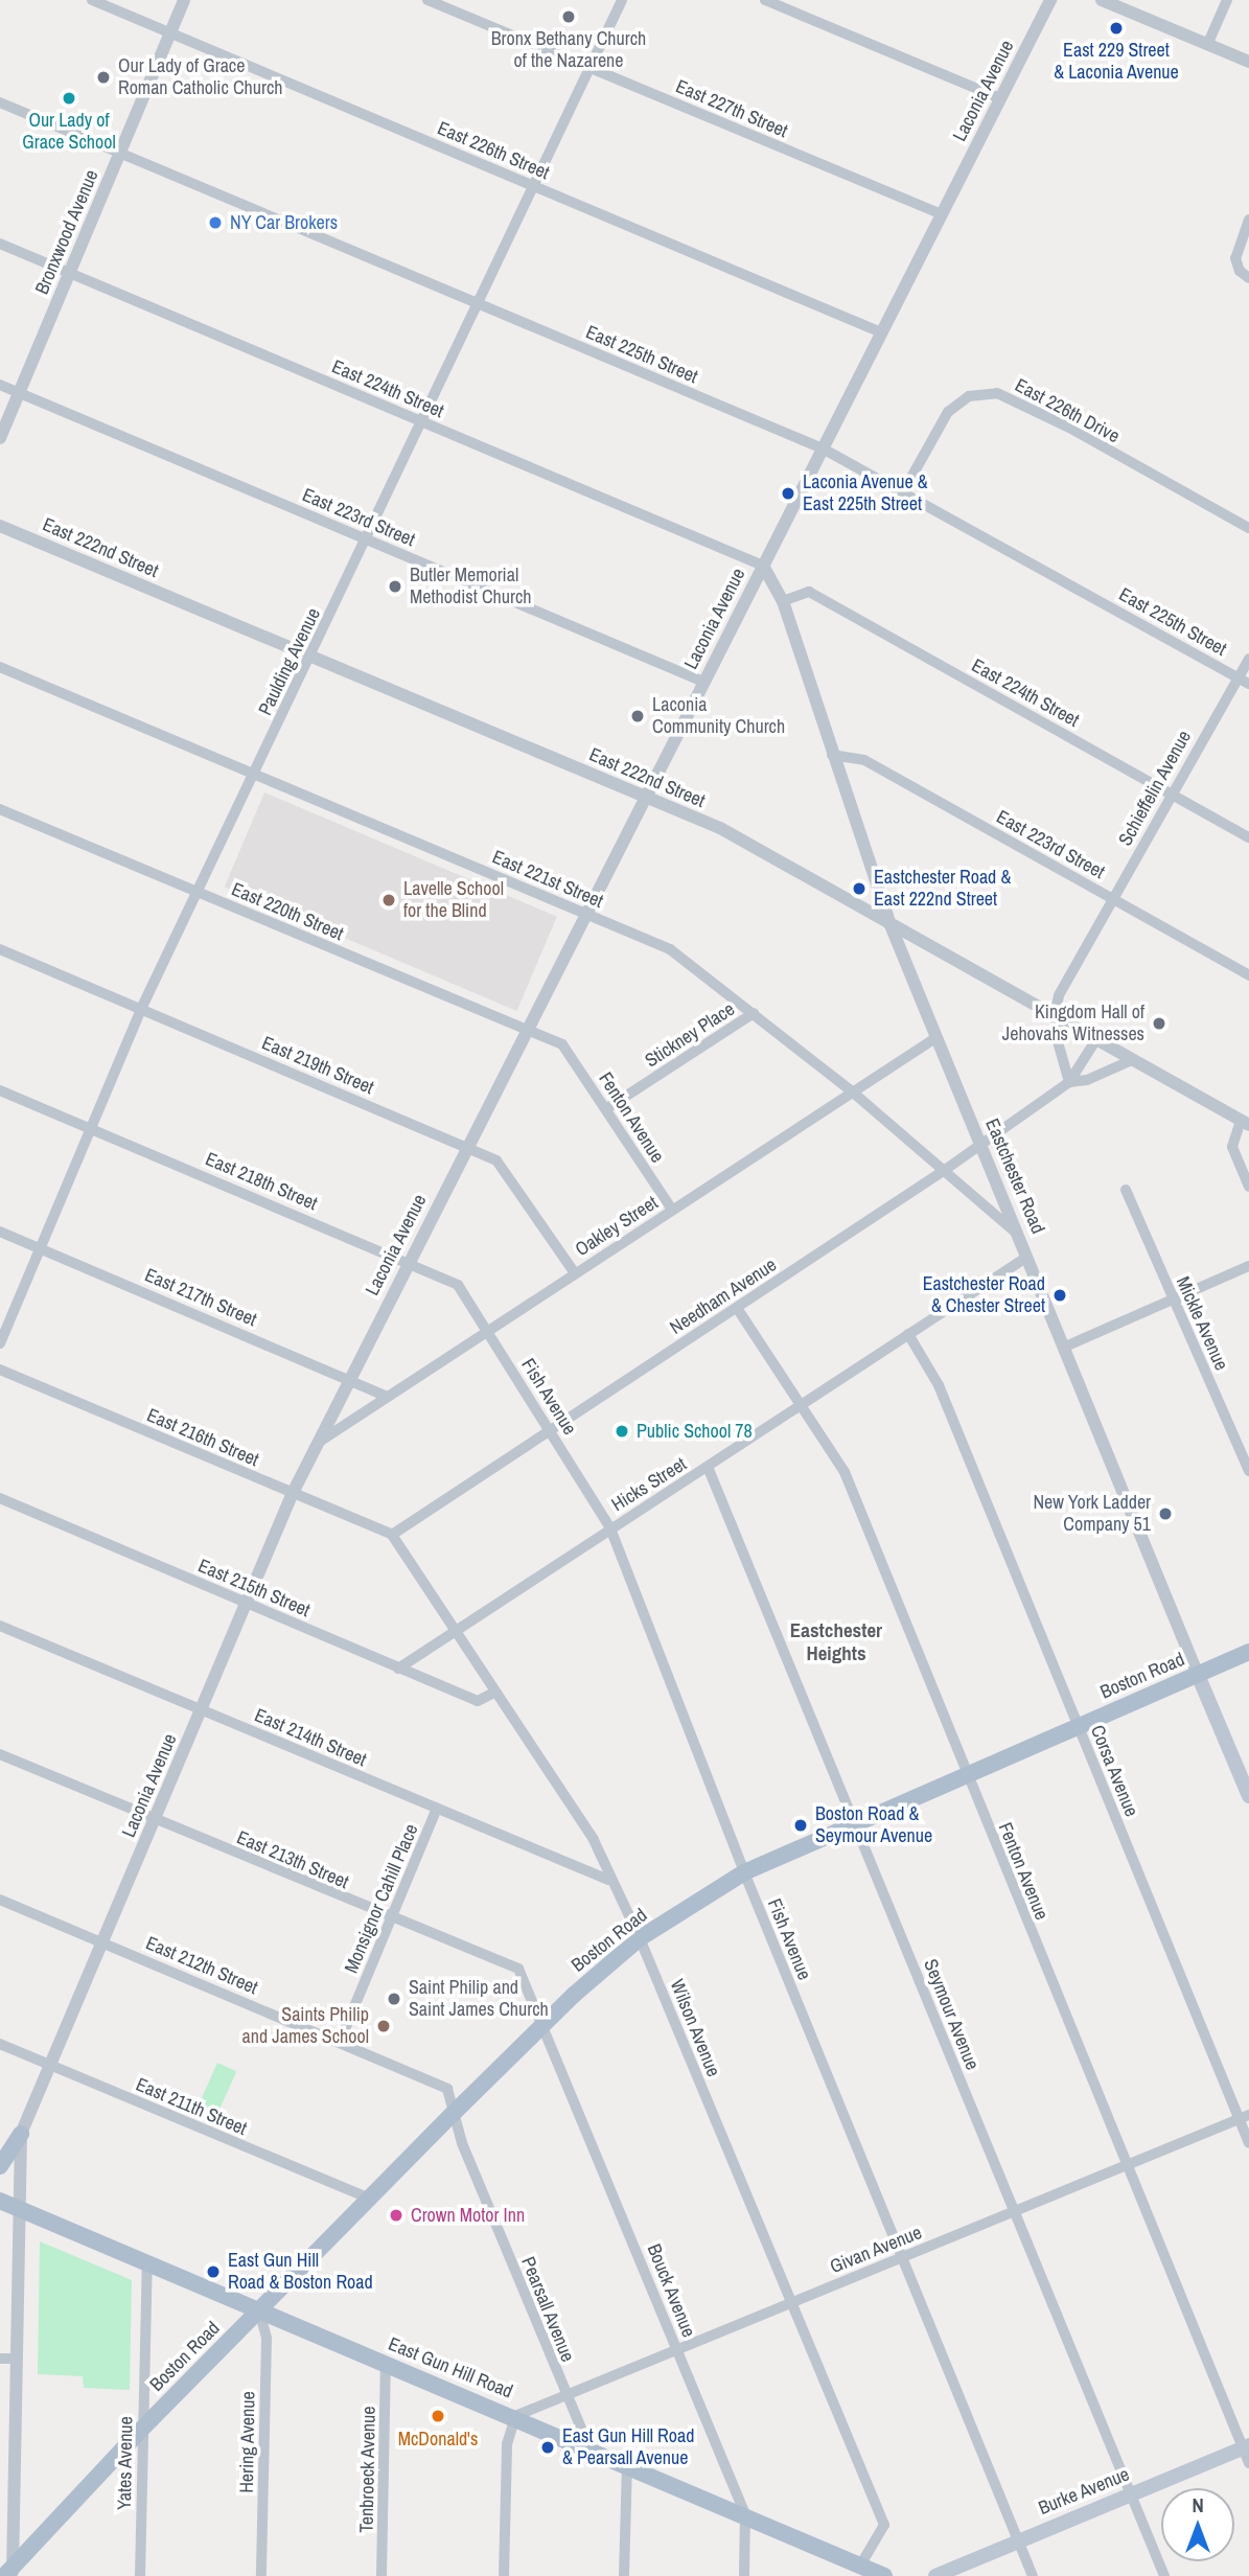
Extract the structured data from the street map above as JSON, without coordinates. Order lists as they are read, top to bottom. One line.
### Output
{"streets":{"main road":["Eastchester Road","Boston Road","East Gun Hill Road","Burke Avenue"],"street":["Laconia Avenue","East 227th Street","East 226th Street","Bronxwood Avenue","East 225th Street","East 224th Street","East 226th Drive","East 223rd Street","East 222nd Street","Paulding Avenue","Schieffelin Avenue","East 221st Street","East 220th Street","Stickney Place","East 219th Street","Fenton Avenue","East 218th Street","Oakley Street","Needham Avenue","East 217th Street","Mickle Avenue","Fish Avenue","East 216th Street","Hicks Street","East 215th Street","East 214th Street","Corsa Avenue","East 213th Street","Monsignor Cahill Place","East 212th Street","Seymour Avenue","Wilson Avenue","East 211th Street","Givan Avenue","Bouck Avenue","Pearsall Avenue","Hering Avenue","Yates Avenue","Tenbroeck Avenue"]},"crossings":[["Laconia Avenue","East 227th Street"],["Laconia Avenue","East 226th Street"],["Laconia Avenue","East 225th Street"],["Laconia Avenue","East 224th Street"],["Laconia Avenue","East 223rd Street"],["Laconia Avenue","East 222nd Street"],["Laconia Avenue","East 221st Street"],["Laconia Avenue","East 220th Street"],["Laconia Avenue","East 219th Street"],["Laconia Avenue","Eastchester Road"],["Laconia Avenue","East 218th Street"],["Laconia Avenue","Oakley Street"],["Laconia Avenue","East 217th Street"],["Laconia Avenue","East 216th Street"],["Laconia Avenue","East 215th Street"],["Laconia Avenue","Boston Road"],["Laconia Avenue","East 214th Street"],["Laconia Avenue","East 213th Street"],["Laconia Avenue","East 212th Street"],["Laconia Avenue","East 211th Street"],["Laconia Avenue","East Gun Hill Road"],["East 227th Street","Paulding Avenue"],["East 226th Street","Bronxwood Avenue"],["East 226th Street","Paulding Avenue"],["Bronxwood Avenue","East 225th Street"],["Bronxwood Avenue","East 224th Street"],["Bronxwood Avenue","East 223rd Street"],["East 225th Street","East 226th Drive"],["East 225th Street","Paulding Avenue"],["East 225th Street","Schieffelin Avenue"],["East 224th Street","Paulding Avenue"],["East 224th Street","Schieffelin Avenue"],["East 224th Street","Eastchester Road"],["East 223rd Street","Paulding Avenue"],["East 223rd Street","Schieffelin Avenue"],["East 223rd Street","Eastchester Road"],["East 222nd Street","Paulding Avenue"],["East 222nd Street","Schieffelin Avenue"],["East 222nd Street","Eastchester Road"],["East 222nd Street","Needham Avenue"],["Paulding Avenue","East 221st Street"],["Paulding Avenue","East 220th Street"],["Paulding Avenue","East 219th Street"],["Paulding Avenue","East 218th Street"],["Paulding Avenue","East 217th Street"],["East 221st Street","Stickney Place"],["East 221st Street","Eastchester Road"],["East 221st Street","Oakley Street"],["East 221st Street","Needham Avenue"],["East 220th Street","Fenton Avenue"],["Stickney Place","Fenton Avenue"],["East 219th Street","Oakley Street"],["Fenton Avenue","Oakley Street"],["Fenton Avenue","Needham Avenue"],["Fenton Avenue","Hicks Street"],["Fenton Avenue","Boston Road"],["Fenton Avenue","Givan Avenue"],["Fenton Avenue","Burke Avenue"],["Eastchester Road","Oakley Street"],["Eastchester Road","Needham Avenue"],["Eastchester Road","Hicks Street"],["Eastchester Road","Boston Road"],["East 218th Street","Oakley Street"],["East 218th Street","Fish Avenue"],["Oakley Street","East 217th Street"],["Oakley Street","Fish Avenue"],["Needham Avenue","Fish Avenue"],["Needham Avenue","East 216th Street"],["Needham Avenue","Wilson Avenue"],["Fish Avenue","Hicks Street"],["Fish Avenue","Boston Road"],["Fish Avenue","Givan Avenue"],["Fish Avenue","Burke Avenue"],["East 216th Street","Wilson Avenue"],["Hicks Street","East 215th Street"],["Hicks Street","Corsa Avenue"],["Hicks Street","Seymour Avenue"],["Hicks Street","Wilson Avenue"],["East 215th Street","Wilson Avenue"],["Boston Road","Corsa Avenue"],["Boston Road","East 213th Street"],["Boston Road","East 212th Street"],["Boston Road","Seymour Avenue"],["Boston Road","Wilson Avenue"],["Boston Road","East 211th Street"],["Boston Road","Bouck Avenue"],["Boston Road","Pearsall Avenue"],["Boston Road","East Gun Hill Road"],["Boston Road","Hering Avenue"],["Boston Road","Yates Avenue"],["East 214th Street","Monsignor Cahill Place"],["East 214th Street","Wilson Avenue"],["Corsa Avenue","Givan Avenue"],["East 213th Street","Monsignor Cahill Place"],["East 213th Street","Bouck Avenue"],["Monsignor Cahill Place","East 212th Street"],["East 212th Street","Pearsall Avenue"],["Seymour Avenue","Givan Avenue"],["Seymour Avenue","Burke Avenue"],["Wilson Avenue","Givan Avenue"],["Wilson Avenue","East Gun Hill Road"],["Givan Avenue","Bouck Avenue"],["Givan Avenue","Pearsall Avenue"],["Givan Avenue","East Gun Hill Road"],["Bouck Avenue","East Gun Hill Road"],["Pearsall Avenue","East Gun Hill Road"],["East Gun Hill Road","Hering Avenue"],["East Gun Hill Road","Yates Avenue"],["East Gun Hill Road","Tenbroeck Avenue"]],"districts":["Eastchester Heights"],"places":["Bronx Bethany Church of the Nazarene","East 229 Street & Laconia Avenue","Our Lady of Grace Roman Catholic Church","Our Lady of Grace School","NY Car Brokers","Laconia Avenue & East 225th Street","Butler Memorial Methodist Church","Laconia Community Church","Eastchester Road & East 222nd Street","Lavelle School for the Blind","Kingdom Hall of Jehovahs Witnesses","Eastchester Road & Chester Street","Public School 78","New York Ladder Company 51","Boston Road & Seymour Avenue","Saint Philip and Saint James Church","Saints Philip and James School","Crown Motor Inn","East Gun Hill Road & Boston Road","McDonald's","East Gun Hill Road & Pearsall Avenue"],"north":"top"}
